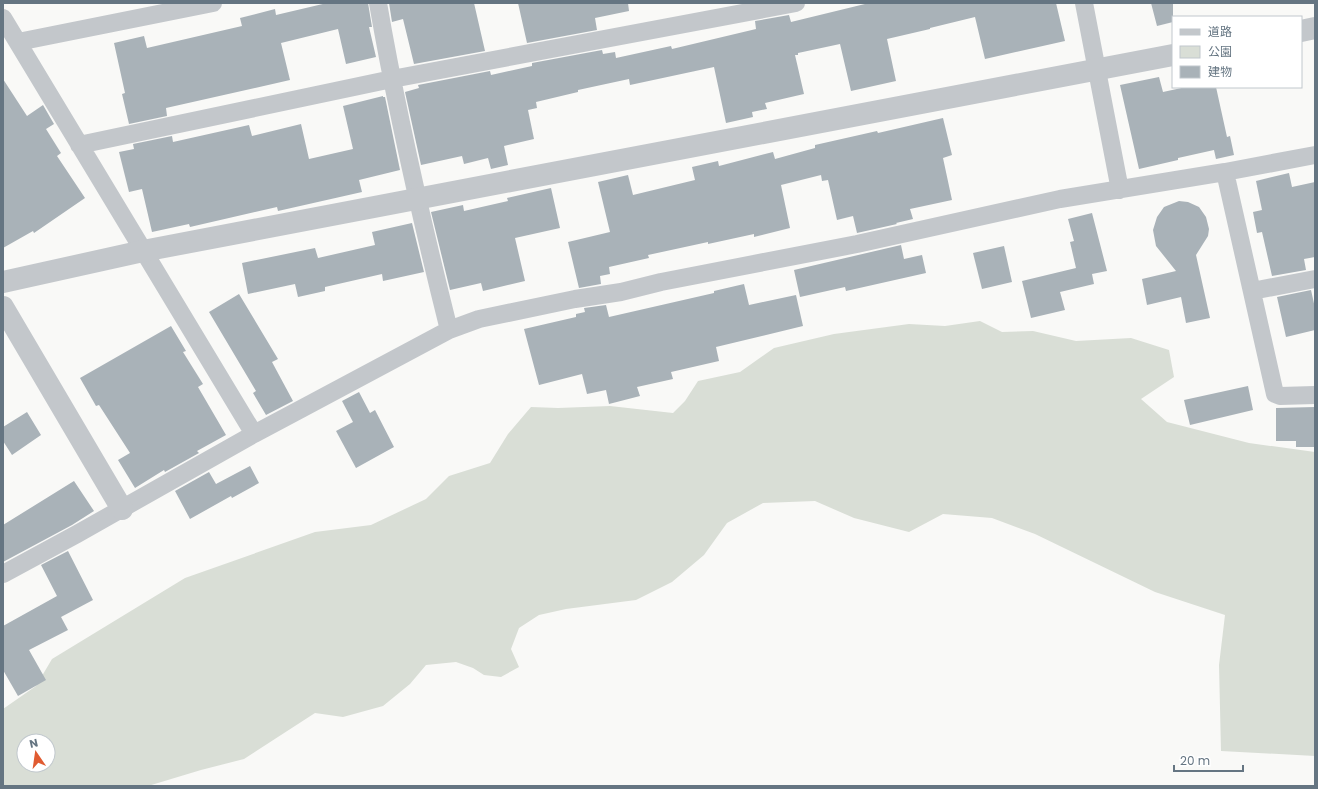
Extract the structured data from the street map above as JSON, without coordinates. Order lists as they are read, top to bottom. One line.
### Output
{"legend":["道路","公園","建物"],"scale_bar":"20 m","north":"top"}
